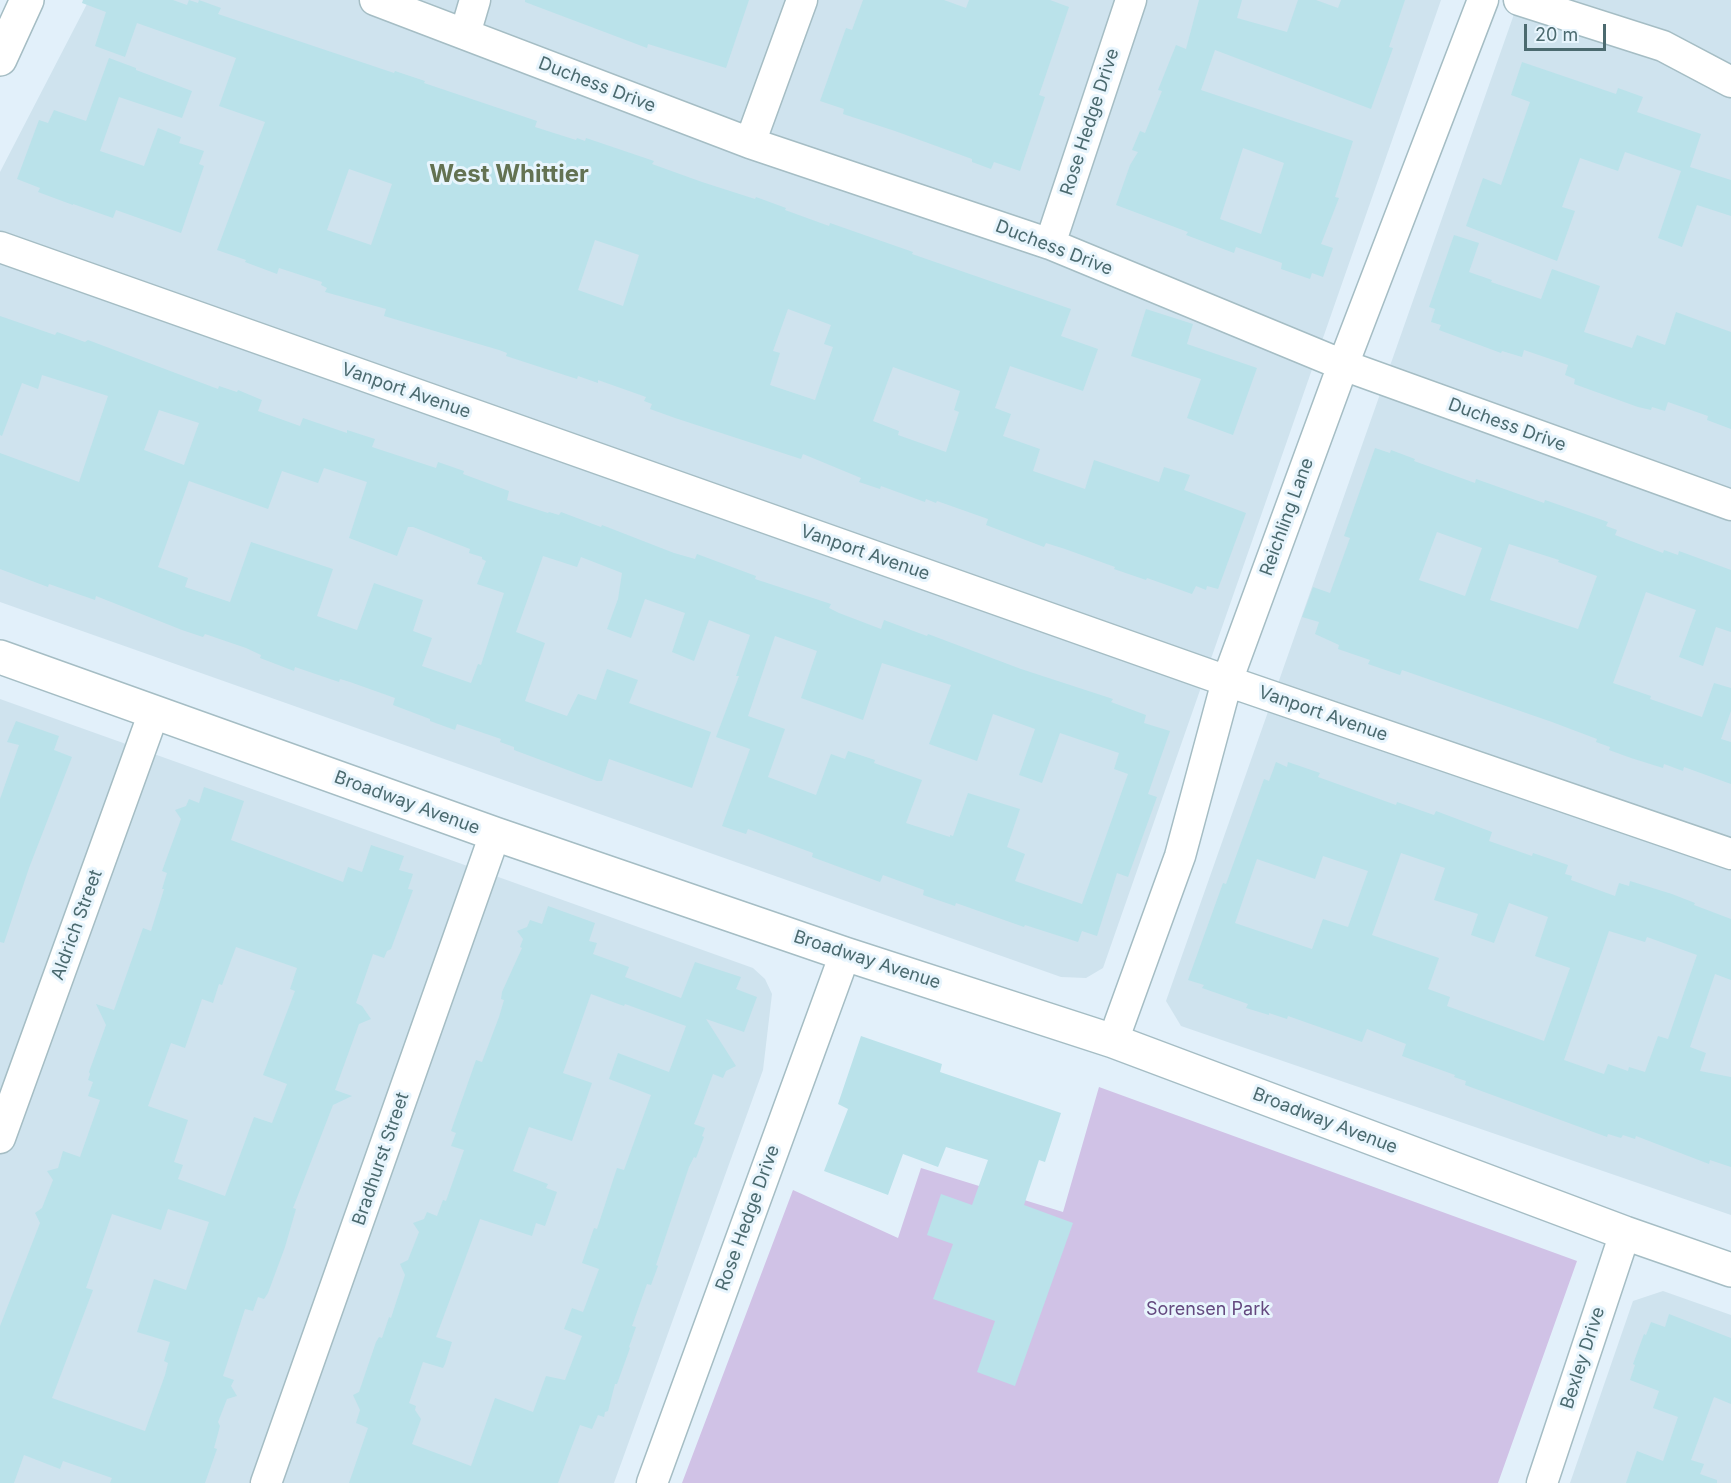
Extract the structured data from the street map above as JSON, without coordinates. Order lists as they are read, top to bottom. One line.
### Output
{"streets":{"street":["Duchess Drive","Rose Hedge Drive","Vanport Avenue","Reichling Lane","Broadway Avenue","Aldrich Street","Bradhurst Street","Bexley Drive"]},"crossings":[["Duchess Drive","Rose Hedge Drive"],["Duchess Drive","Reichling Lane"],["Rose Hedge Drive","Broadway Avenue"],["Vanport Avenue","Reichling Lane"],["Reichling Lane","Broadway Avenue"],["Broadway Avenue","Aldrich Street"],["Broadway Avenue","Bradhurst Street"],["Broadway Avenue","Bexley Drive"]],"districts":["West Whittier"],"parks":["Sorensen Park"],"scale_bar":"20 m"}
